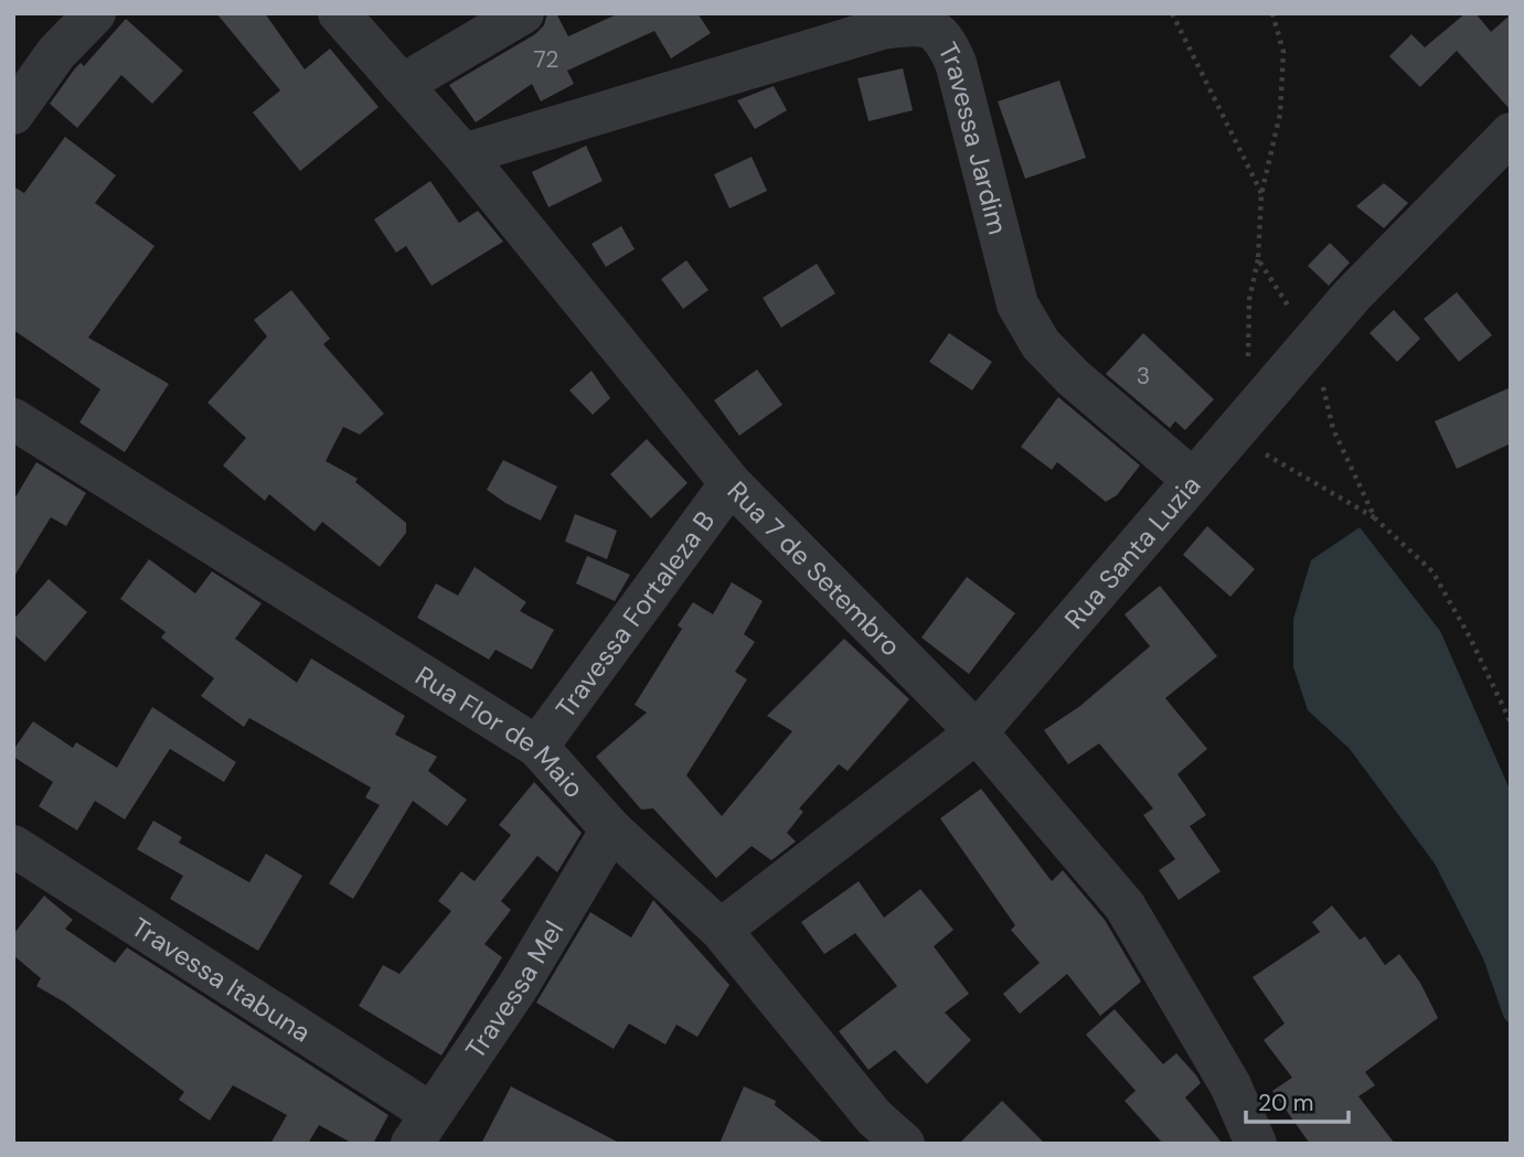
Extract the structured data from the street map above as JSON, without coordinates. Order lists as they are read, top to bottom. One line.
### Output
{"streets":{"street":["Travessa Jardim","Rua Santa Luzia","Rua 7 de Setembro","Travessa Fortaleza B","Rua Flor de Maio","Travessa Itabuna","Travessa Mel"]},"crossings":[["Travessa Jardim","Rua Santa Luzia"],["Travessa Jardim","Rua 7 de Setembro"],["Rua Santa Luzia","Rua 7 de Setembro"],["Rua Santa Luzia","Rua Flor de Maio"],["Rua 7 de Setembro","Travessa Fortaleza B"],["Travessa Fortaleza B","Rua Flor de Maio"],["Rua Flor de Maio","Travessa Mel"],["Travessa Itabuna","Travessa Mel"]],"house_numbers":["72","3"],"scale_bar":"20 m"}
